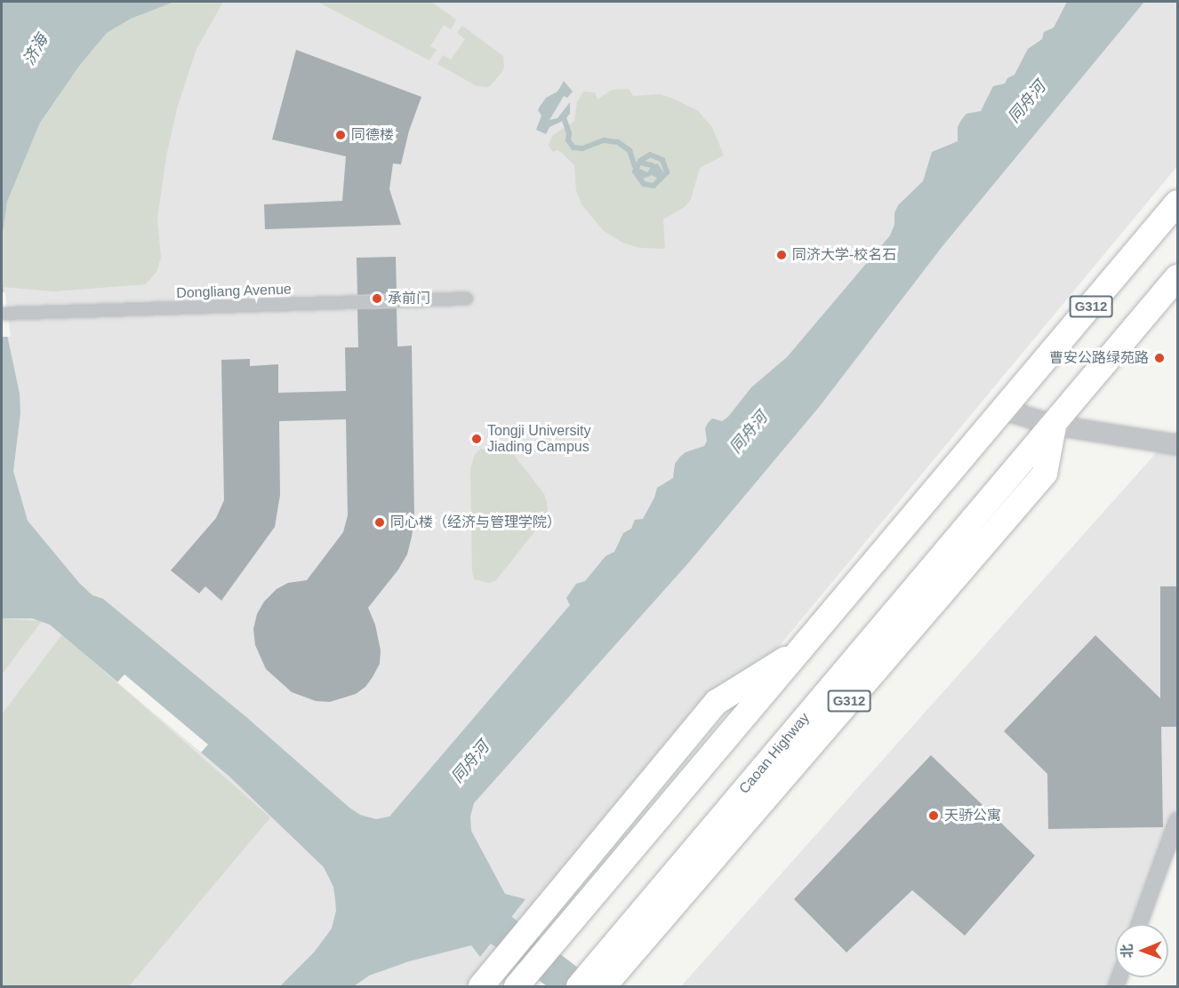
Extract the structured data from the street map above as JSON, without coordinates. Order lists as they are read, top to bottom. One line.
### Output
{"streets":{"highway":["G312","Caoan Highway"],"street":["Dongliang Avenue"]},"water":["济海","同舟河"],"places":["同德楼","同济大学-校名石","承前门","曹安公路绿苑路","Tongji University Jiading Campus","同心楼（经济与管理学院）","天骄公寓"],"north":"left"}
